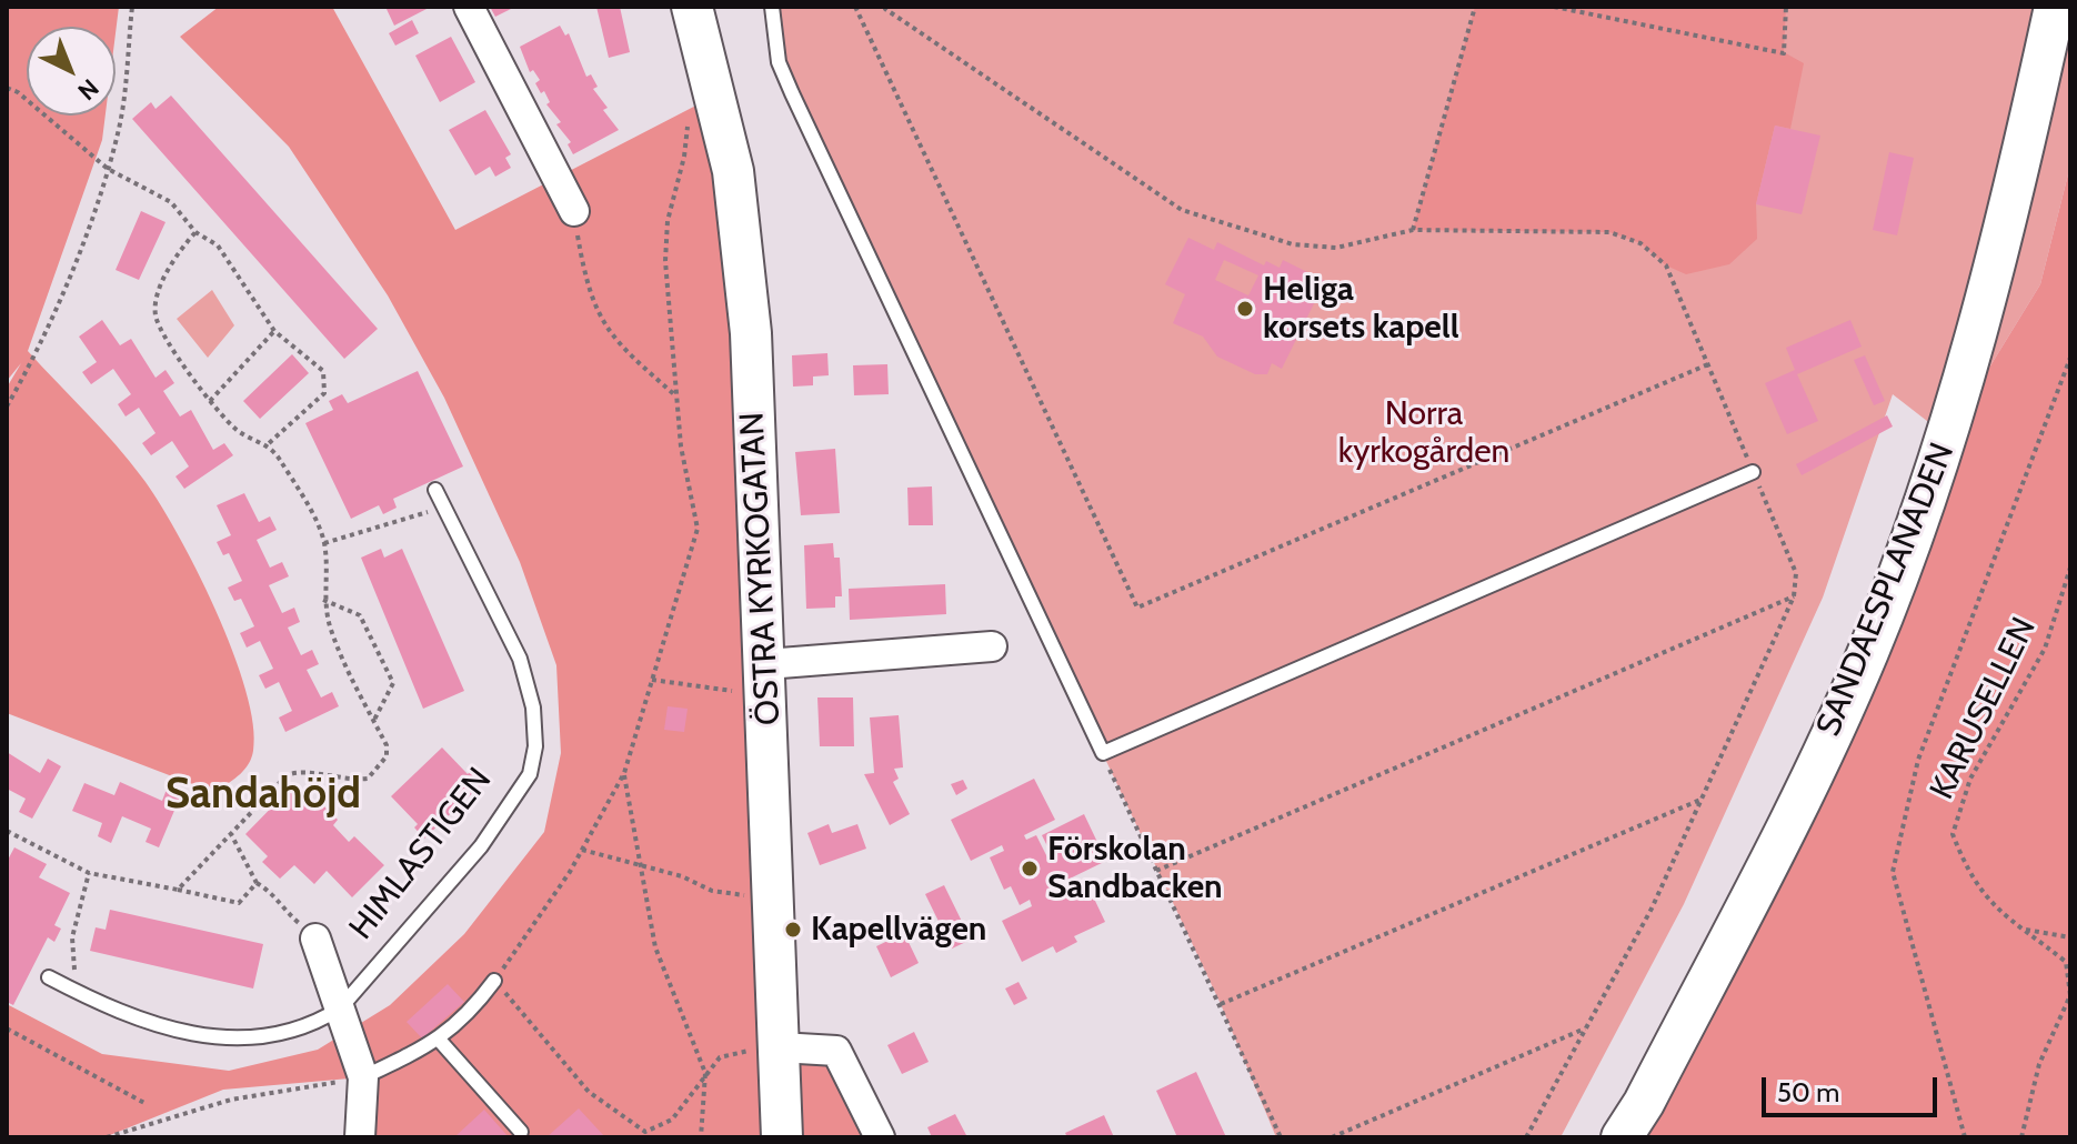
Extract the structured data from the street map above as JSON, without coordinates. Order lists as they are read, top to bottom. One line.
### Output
{"streets":{"main road":["ÖSTRA KYRKOGATAN","SANDAESPLANADEN"],"street":["HIMLASTIGEN"],"path":["KARUSELLEN"]},"districts":["Sandahöjd"],"parks":["Norra kyrkogården"],"places":["Heliga korsets kapell","Förskolan Sandbacken","Kapellvägen"],"scale_bar":"50 m","north":"bottom right"}
